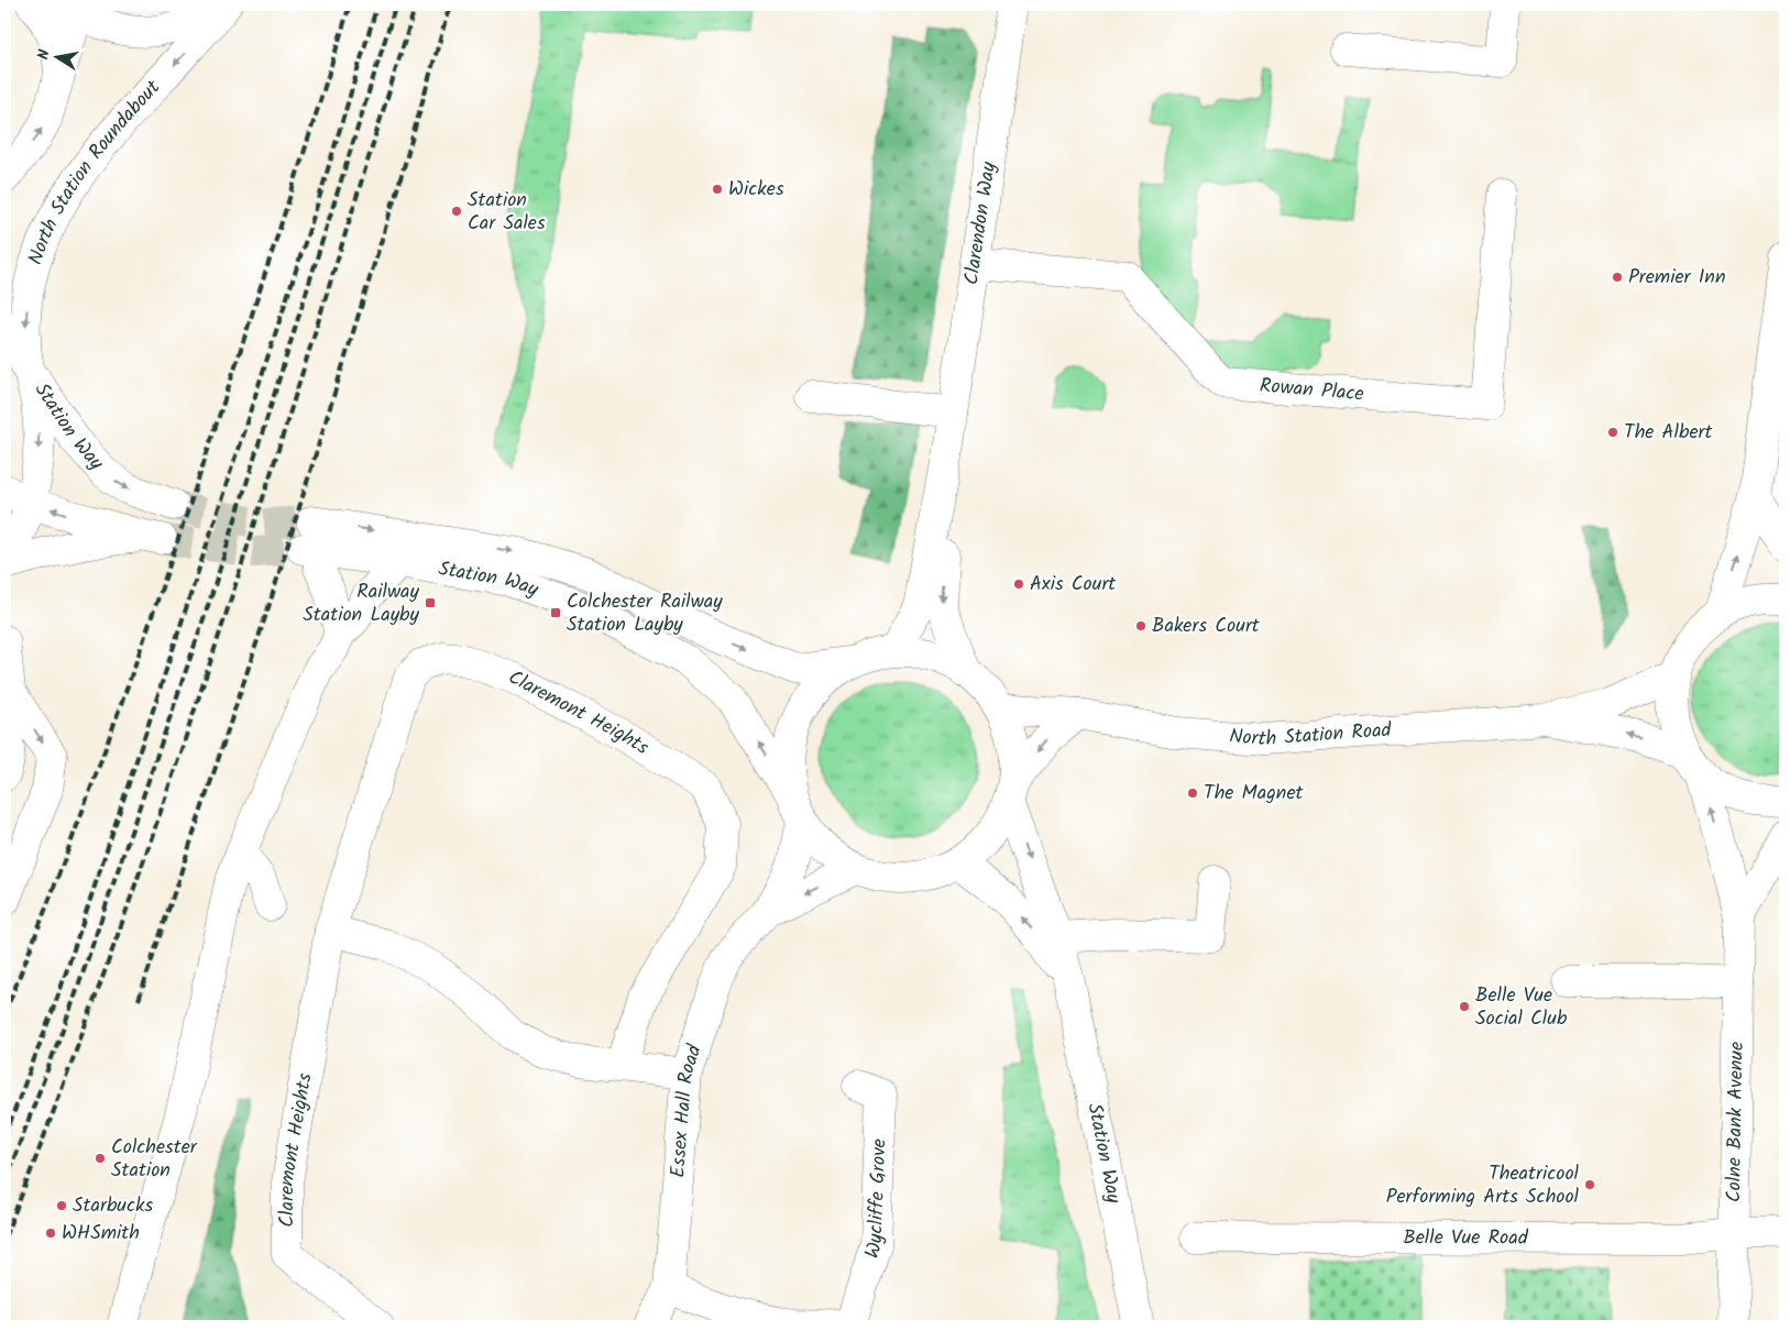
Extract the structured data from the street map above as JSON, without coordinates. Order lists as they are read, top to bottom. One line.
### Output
{"streets":{"street":["North Station Roundabout","Clarendon Way","Rowan Place","Station Way","Claremont Heights","North Station Road","Essex Hall Road","Colne Bank Avenue","Wycliffe Grove","Belle Vue Road"]},"crossings":[["North Station Roundabout","Station Way"],["Clarendon Way","Rowan Place"],["North Station Road","Colne Bank Avenue"],["Colne Bank Avenue","Belle Vue Road"]],"places":{"other":["Wickes","Station Car Sales","Premier Inn","The Albert","Axis Court","Bakers Court","The Magnet","Belle Vue Social Club","Colchester Station","Theatricool Performing Arts School","Starbucks","WHSmith"],"transit":["Railway Station Layby","Colchester Railway Station Layby"]},"north":"left"}
